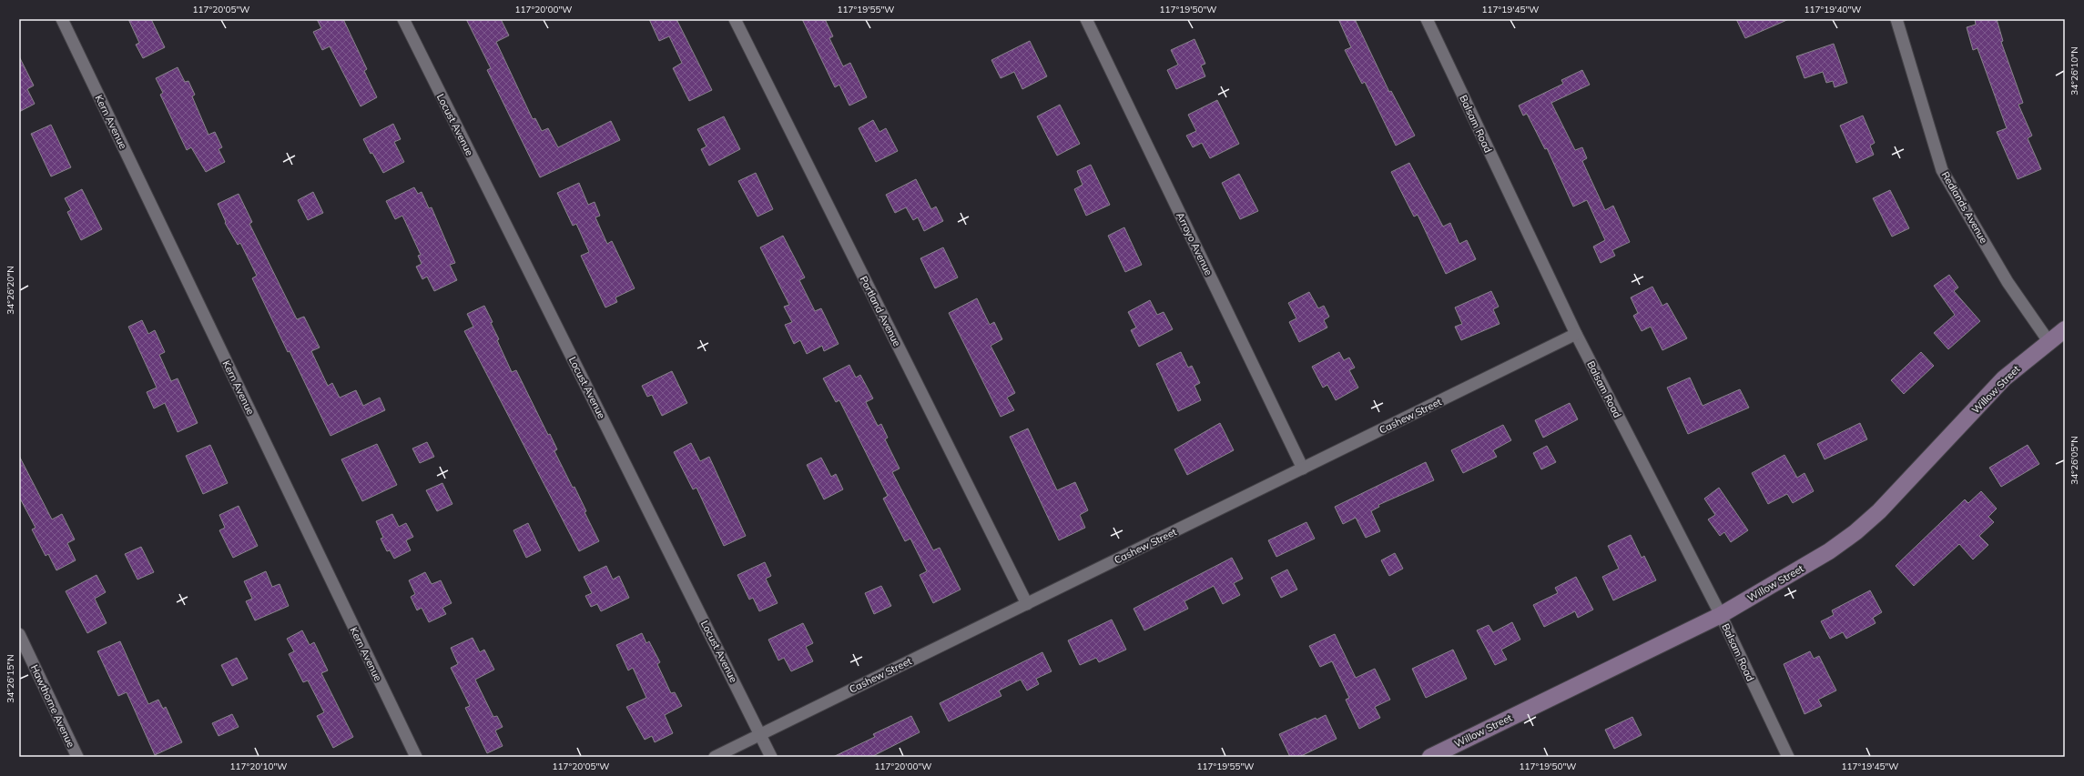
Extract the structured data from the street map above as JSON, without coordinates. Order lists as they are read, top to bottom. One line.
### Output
{"streets":{"street":["Kern Avenue","Balsam Road","Locust Avenue","Redlands Avenue","Arroyo Avenue","Portland Avenue","Willow Street","Cashew Street","Hawthorne Avenue"]},"crossings":[["Balsam Road","Willow Street"],["Balsam Road","Cashew Street"],["Locust Avenue","Cashew Street"],["Redlands Avenue","Willow Street"],["Arroyo Avenue","Cashew Street"],["Portland Avenue","Cashew Street"]],"coordinates":["117°20'05\"W","117°20'00\"W","117°19'55\"W","117°19'50\"W","117°19'45\"W","117°19'40\"W","34°26'10\"N","34°26'20\"N","34°26'05\"N","34°26'15\"N","117°20'10\"W"]}
